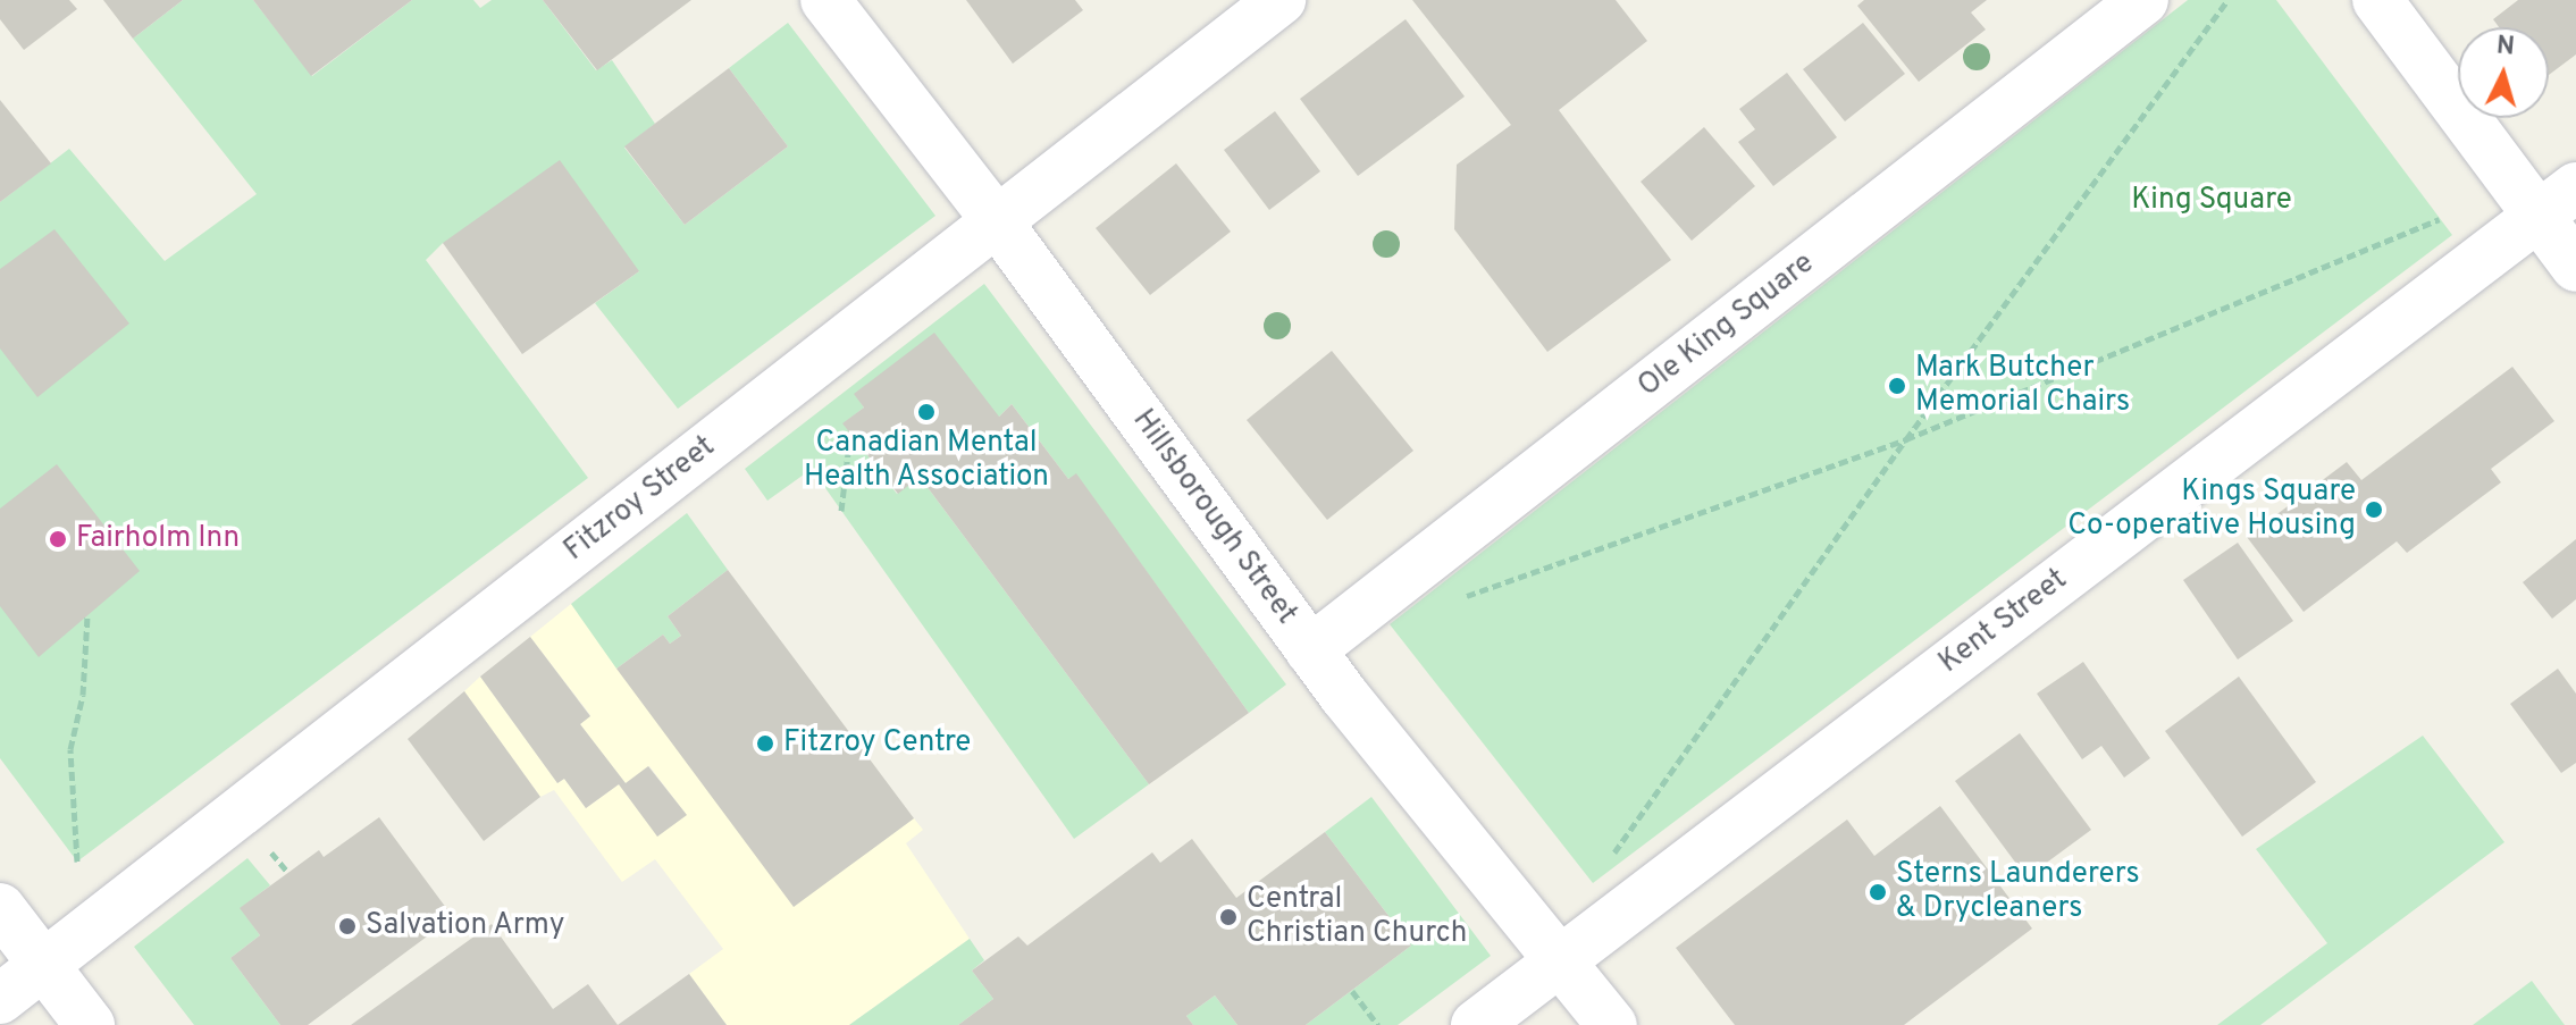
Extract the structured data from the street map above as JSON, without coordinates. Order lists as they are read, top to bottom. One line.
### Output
{"streets":{"street":["Ole King Square","Fitzroy Street","Hillsborough Street","Kent Street"]},"crossings":[["Ole King Square","Hillsborough Street"],["Fitzroy Street","Hillsborough Street"],["Hillsborough Street","Kent Street"]],"parks":["King Square"],"places":["Mark Butcher Memorial Chairs","Canadian Mental Health Association","Kings Square Co-operative Housing","Fairholm Inn","Fitzroy Centre","Sterns Launderers & Drycleaners","Central Christian Church","Salvation Army"],"north":"top"}
